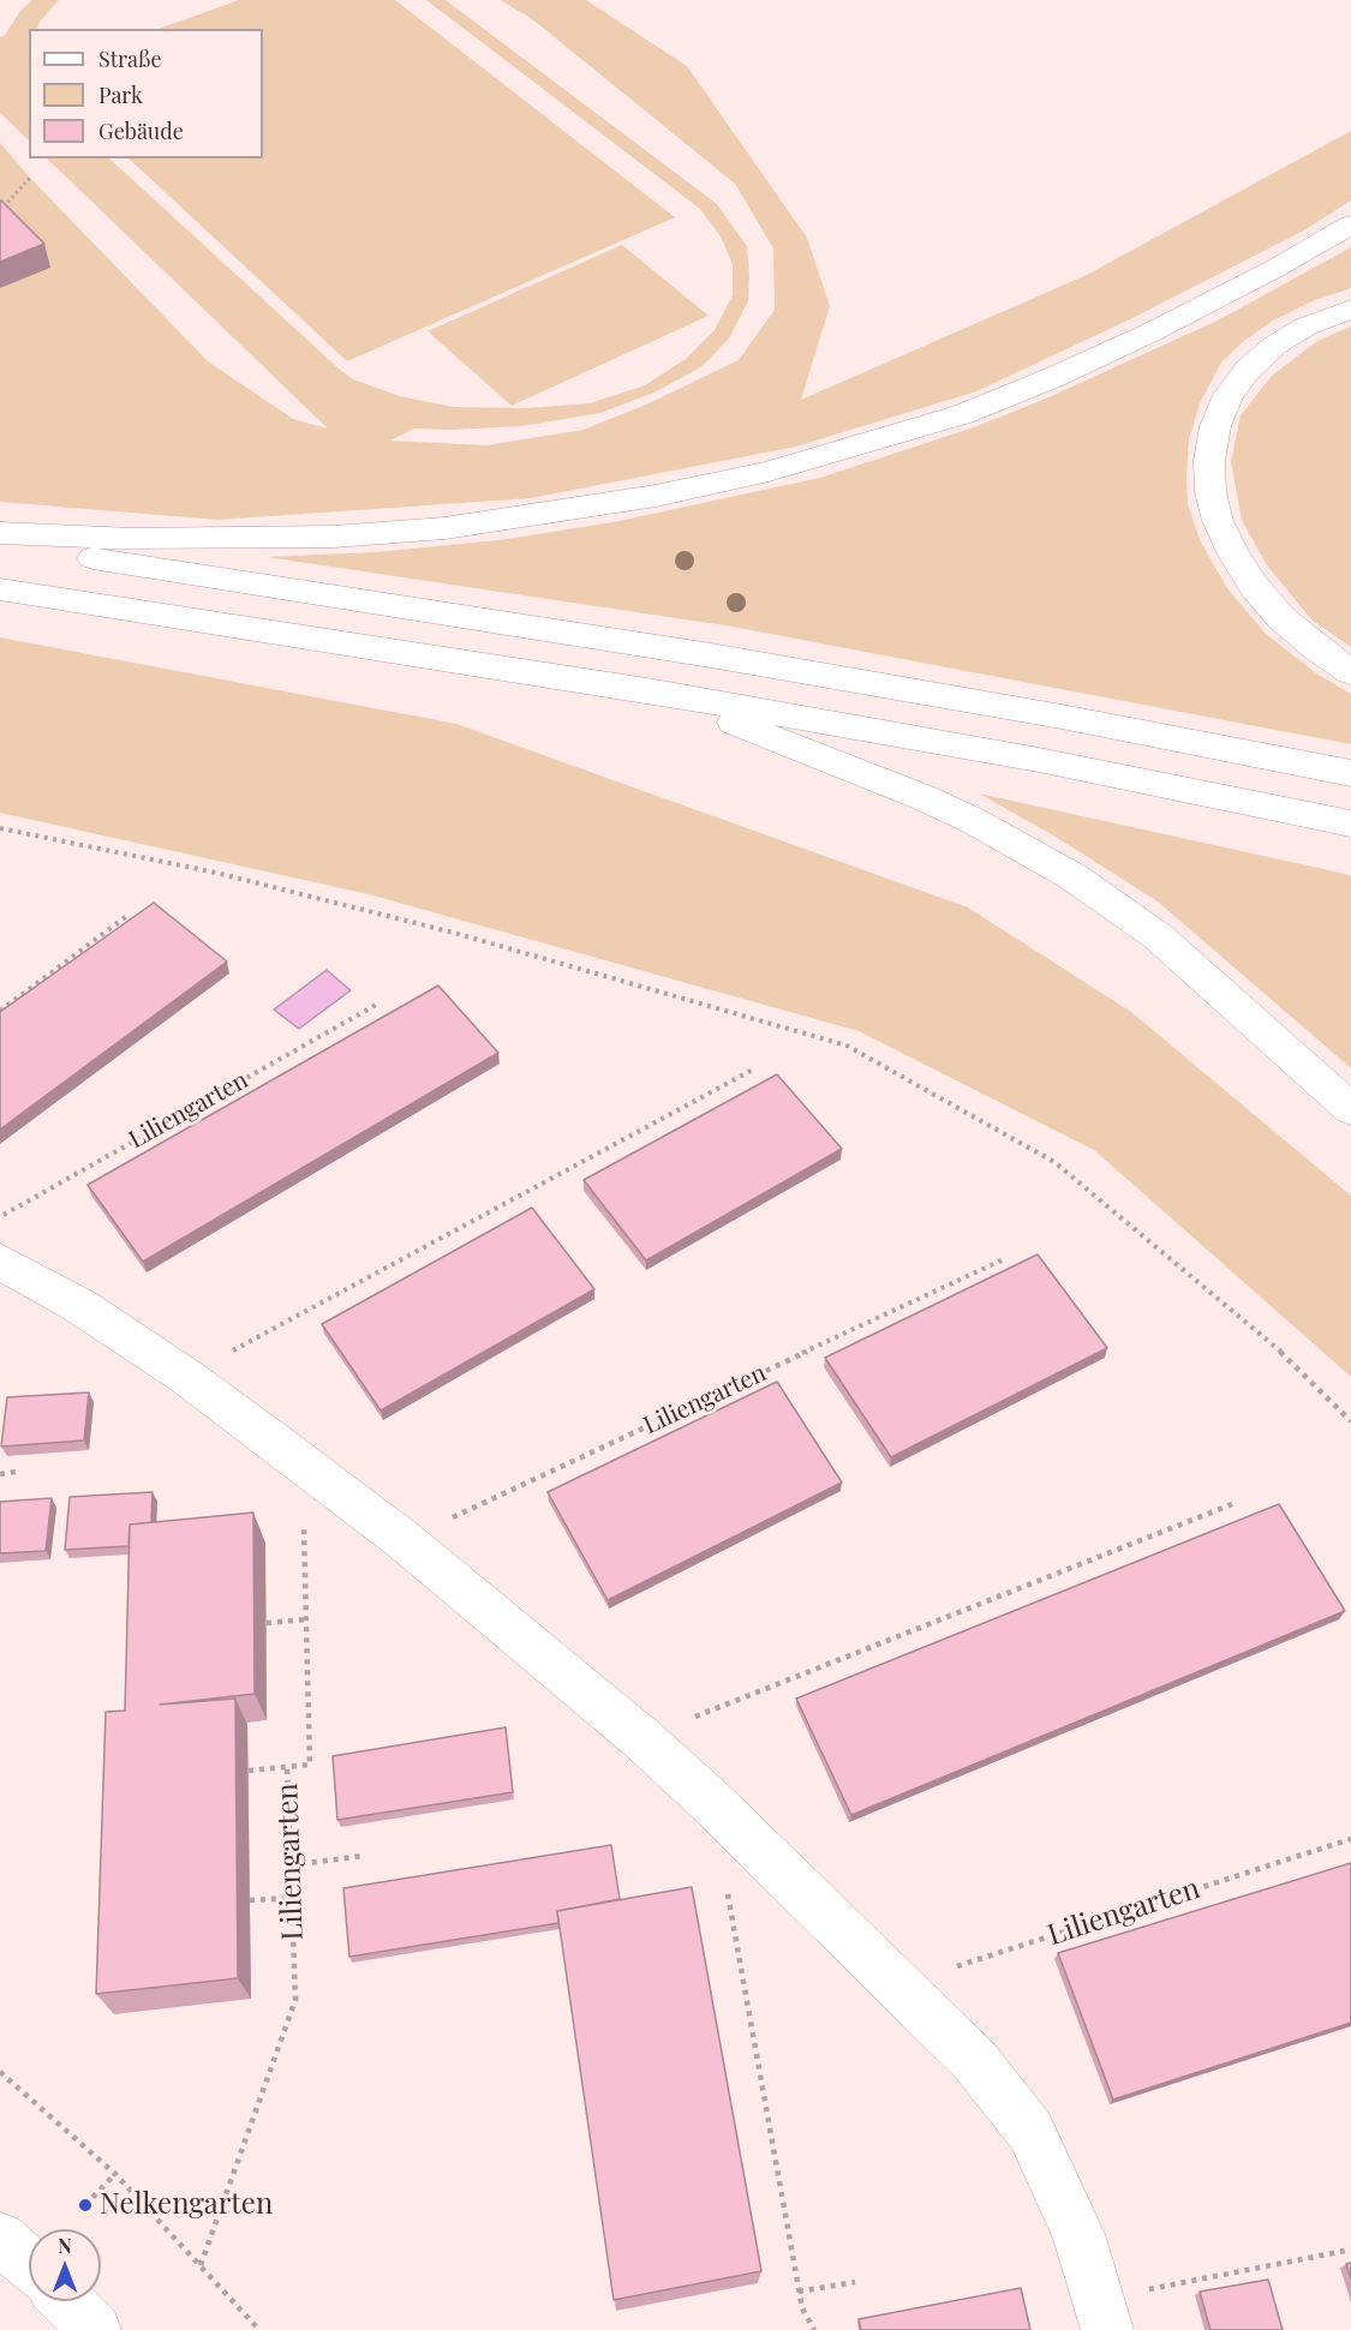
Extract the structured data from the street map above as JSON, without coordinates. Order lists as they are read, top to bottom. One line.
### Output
{"streets":{"path":["Liliengarten"]},"places":["Nelkengarten"],"legend":["Straße","Park","Gebäude"],"north":"top"}
